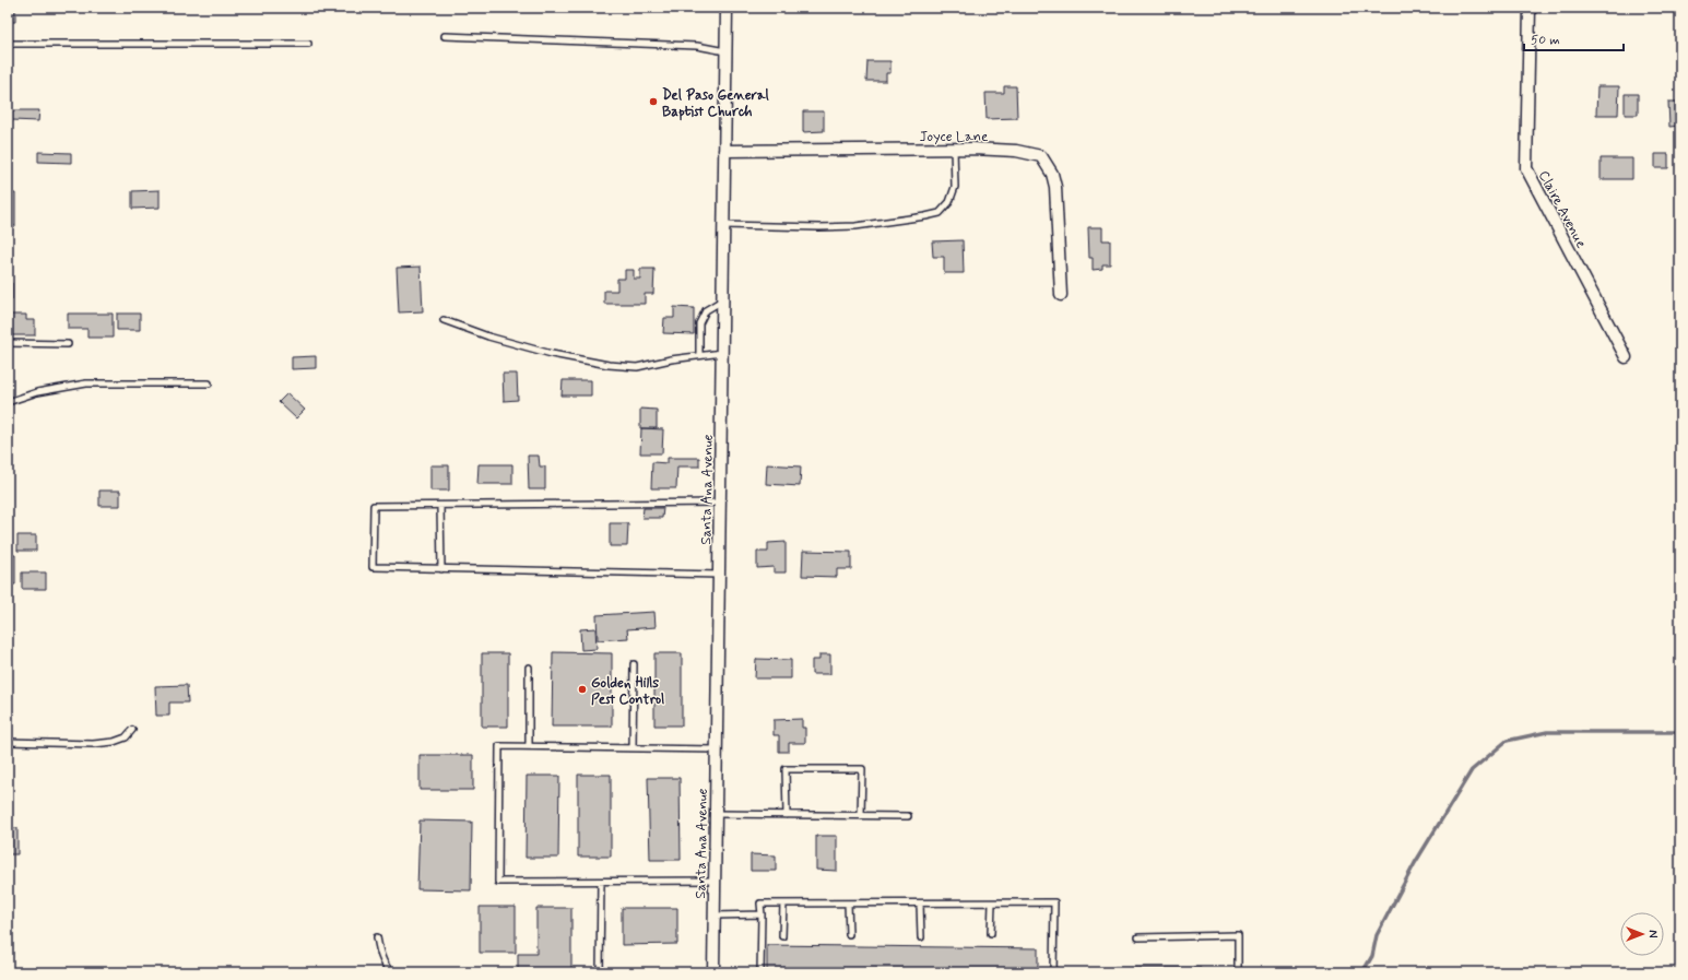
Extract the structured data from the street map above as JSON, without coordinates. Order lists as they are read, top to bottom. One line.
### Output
{"streets":{"street":["Joyce Lane","Claire Avenue","Santa Ana Avenue"]},"crossings":[["Joyce Lane","Santa Ana Avenue"]],"places":["Del Paso General Baptist Church","Golden Hills Pest Control"],"scale_bar":"50 m","north":"right"}
